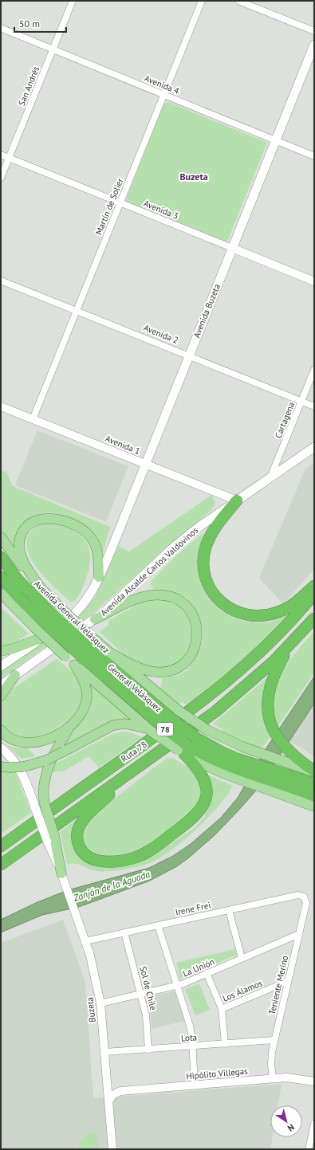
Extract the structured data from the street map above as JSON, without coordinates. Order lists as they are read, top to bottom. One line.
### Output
{"streets":{"highway":["General Velásquez","78","Ruta 78"],"main road":["Avenida Buzeta","Avenida Alcalde Carlos Valdovinos","Avenida General Velásquez"],"street":["Avenida 4","San Andrés","Martín de Solier","Avenida 3","Avenida 2","Cartagena","Avenida 1","Irene Frei","La Unión","Teniente Merino","Sol de Chile","Los Álamos","Buzeta","Lota","Hipólito Villegas"]},"crossings":[["Avenida 4","San Andrés"],["Avenida 4","Martín de Solier"],["Avenida 4","Avenida Buzeta"],["San Andrés","Avenida 3"],["Martín de Solier","Avenida 3"],["Martín de Solier","Avenida 2"],["Martín de Solier","Avenida 1"],["Avenida 3","Avenida Buzeta"],["Avenida Buzeta","Avenida 2"],["Avenida Buzeta","Avenida 1"],["Avenida 2","Cartagena"],["Cartagena","Avenida Alcalde Carlos Valdovinos"],["Avenida 1","Avenida Alcalde Carlos Valdovinos"],["Avenida General Velásquez","General Velásquez"],["Irene Frei","Teniente Merino"],["Irene Frei","Sol de Chile"],["Irene Frei","Buzeta"],["La Unión","Teniente Merino"],["La Unión","Sol de Chile"],["La Unión","Buzeta"],["Teniente Merino","Los Álamos"],["Teniente Merino","Lota"],["Teniente Merino","Hipólito Villegas"],["Sol de Chile","Lota"],["Buzeta","Lota"]],"districts":["Buzeta"],"water":["Zanjón de la Aguada"],"scale_bar":"50 m","north":"bottom right"}
